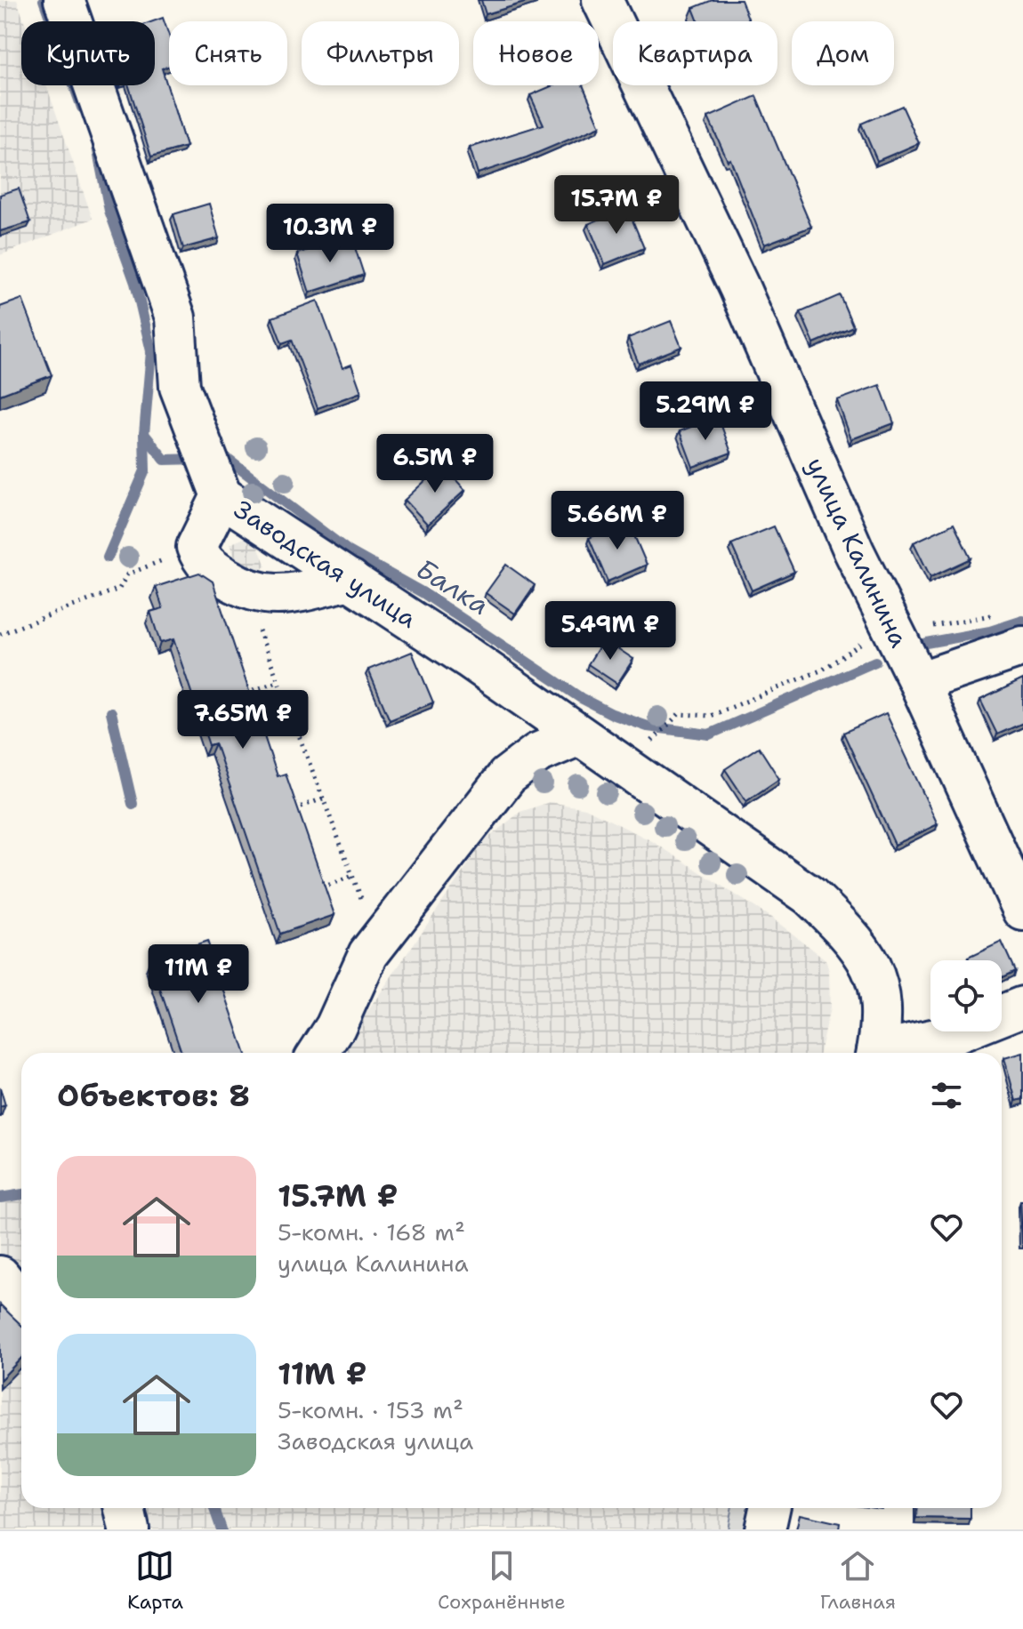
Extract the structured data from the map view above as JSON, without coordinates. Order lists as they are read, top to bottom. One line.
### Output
{"streets":{"street":["улица Калинина","Заводская улица"]},"water":["Балка"],"page":{"chip":["Купить","Снять","Фильтры","Новое","Квартира","Дом"],"price":["15.7M ₽","10.3M ₽","5.29M ₽","6.5M ₽","5.66M ₽","5.49M ₽","7.65M ₽","11M ₽"],"heading":"Объектов: 8","list":[{"name":"15.7M ₽","note":"5-комн. · 168 m² · улица Калинина"},{"name":"11M ₽","note":"5-комн. · 153 m² · Заводская улица"}],"tabs":["Карта","Сохранённые","Главная"]}}
